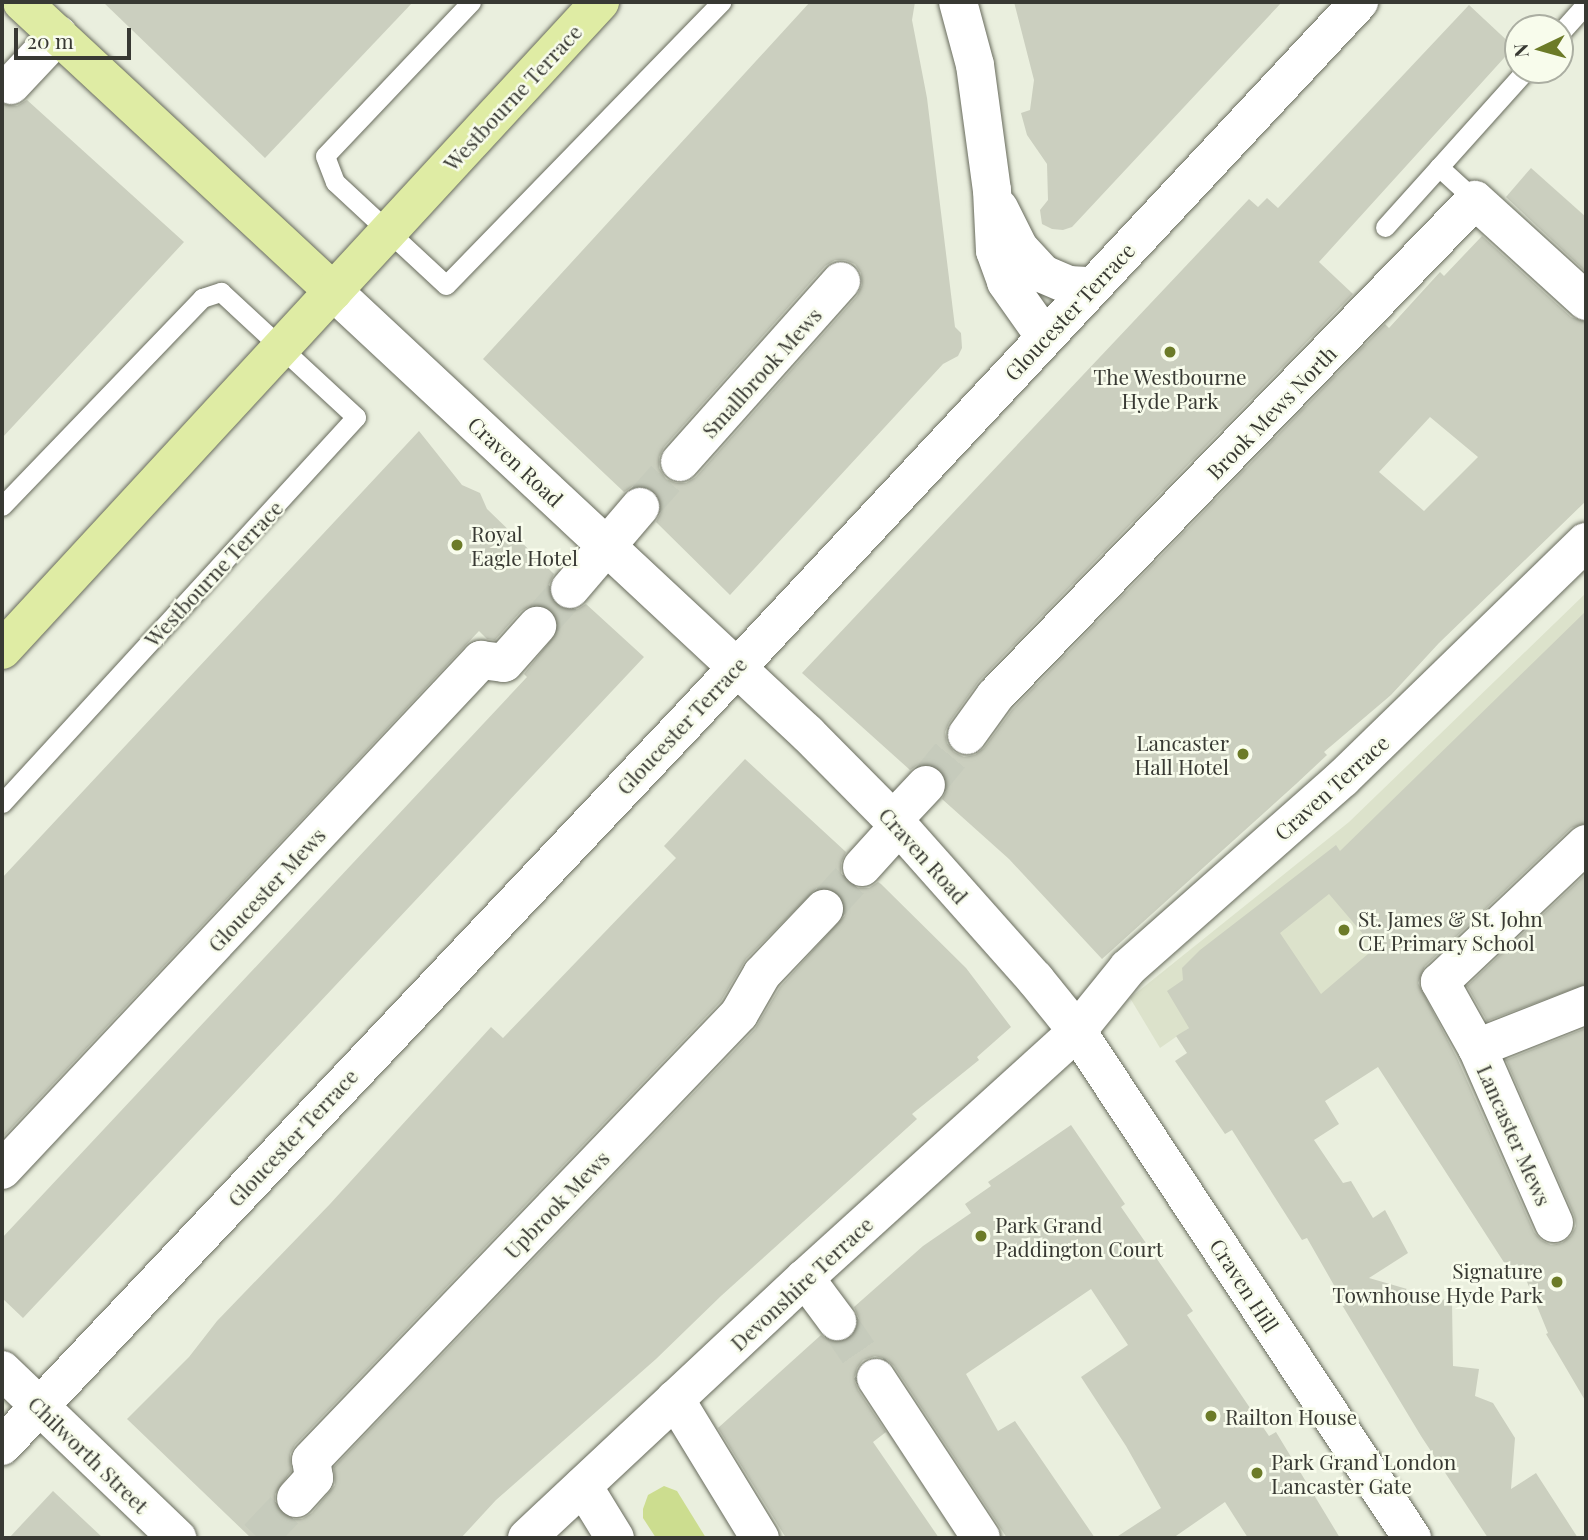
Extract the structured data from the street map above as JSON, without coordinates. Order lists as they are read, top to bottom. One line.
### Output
{"streets":{"main road":["Westbourne Terrace","Craven Road"],"street":["Gloucester Terrace","Smallbrook Mews","Brook Mews North","Craven Terrace","Gloucester Mews","Lancaster Mews","Upbrook Mews","Devonshire Terrace","Craven Hill","Chilworth Street"]},"crossings":[["Westbourne Terrace","Craven Road"],["Gloucester Terrace","Craven Road"],["Gloucester Terrace","Chilworth Street"],["Craven Road","Craven Terrace"],["Craven Road","Devonshire Terrace"],["Craven Road","Craven Hill"],["Craven Terrace","Devonshire Terrace"],["Craven Terrace","Craven Hill"],["Devonshire Terrace","Craven Hill"]],"places":["The Westbourne Hyde Park","Royal Eagle Hotel","Lancaster Hall Hotel","St. James & St. John CE Primary School","Park Grand Paddington Court","Signature Townhouse Hyde Park","Railton House","Park Grand London Lancaster Gate"],"scale_bar":"20 m","north":"left"}
